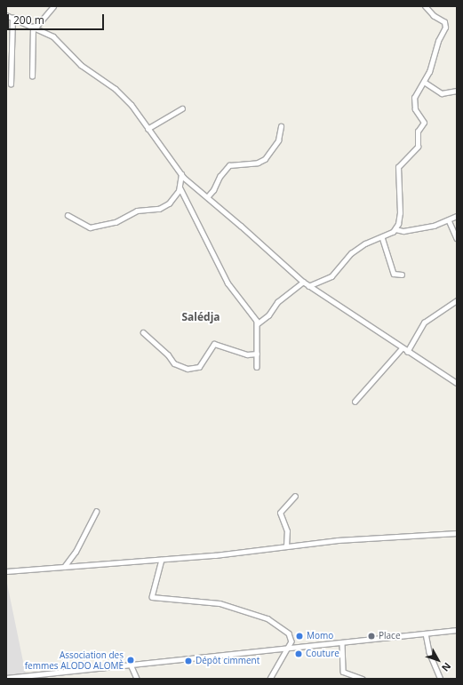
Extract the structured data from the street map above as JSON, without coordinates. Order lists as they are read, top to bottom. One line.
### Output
{"districts":["Salédja"],"places":["Momo","Place","Couture","Association des femmes ALODO ALOMÈ","Dépôt cimment"],"scale_bar":"200 m","north":"bottom right"}
